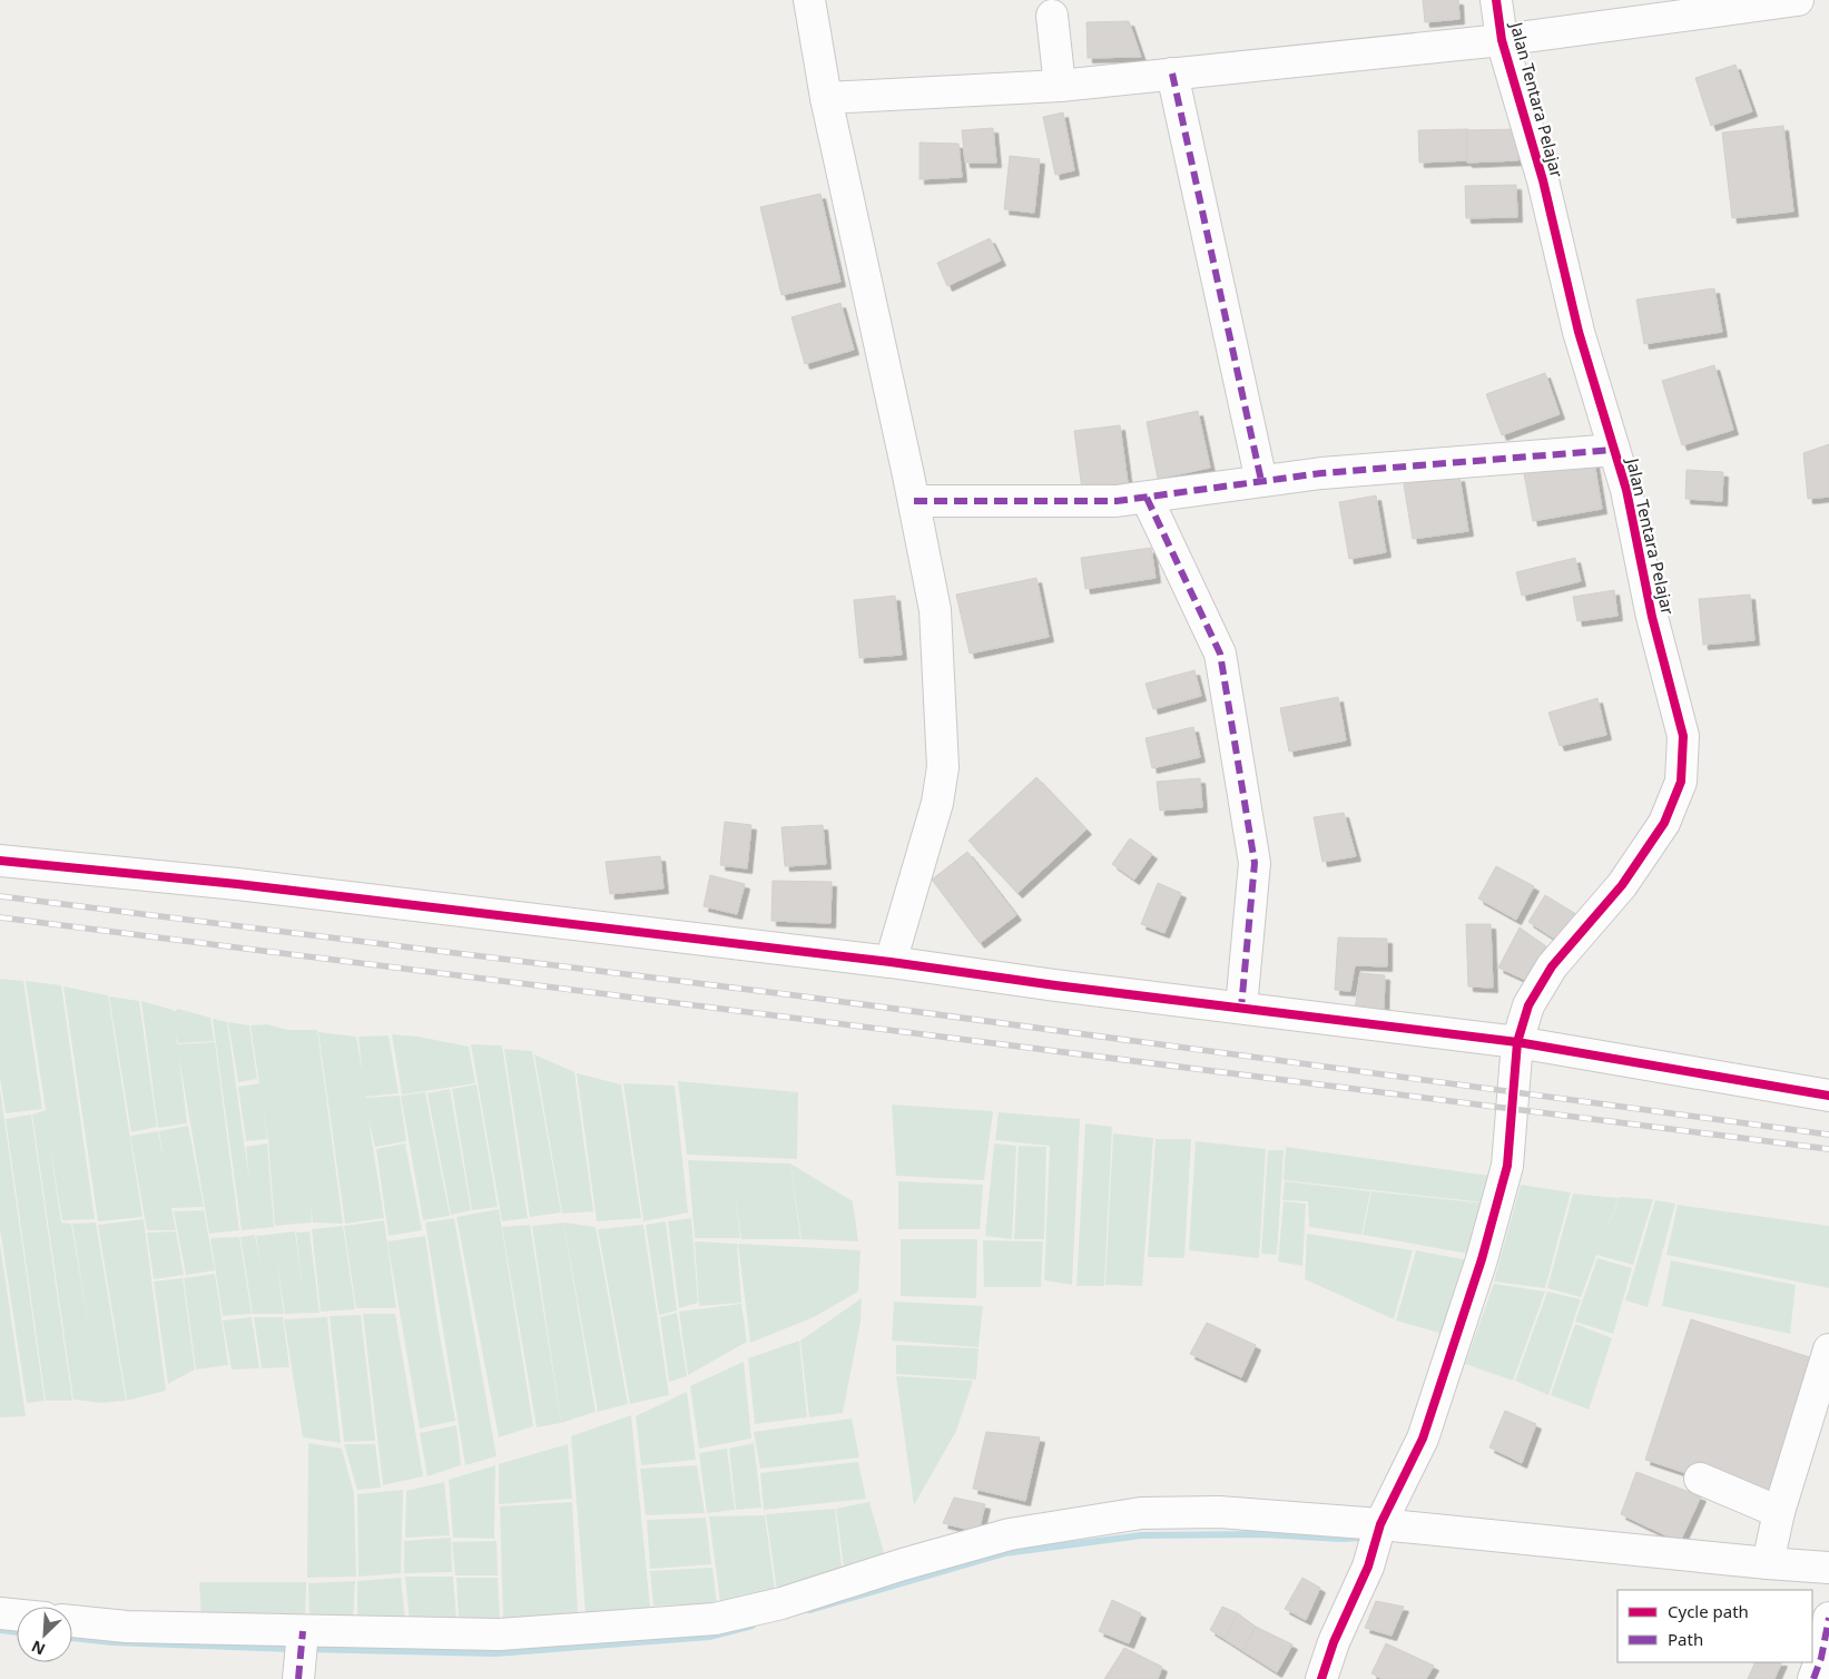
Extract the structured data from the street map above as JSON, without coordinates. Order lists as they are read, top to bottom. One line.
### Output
{"streets":{"street":["Jalan Tentara Pelajar"]},"legend":["Cycle path","Path"],"north":"bottom left"}
